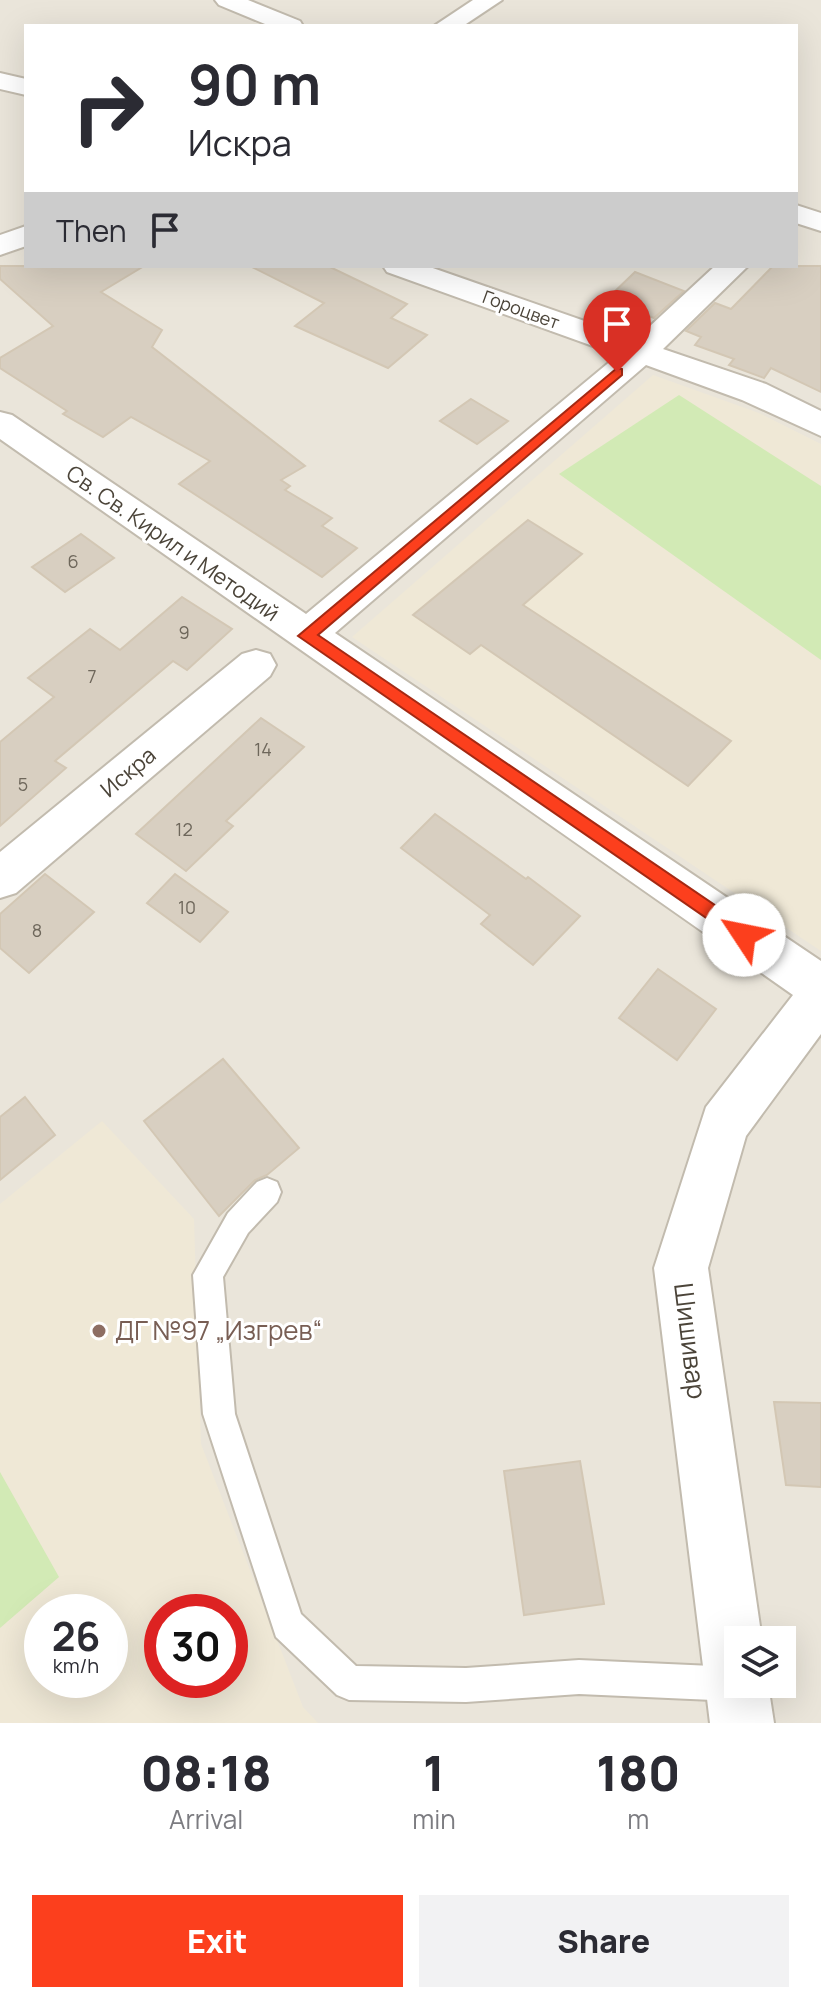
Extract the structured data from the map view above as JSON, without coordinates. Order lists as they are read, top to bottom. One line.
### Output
{"streets":{"street":["Гороцвет","Св. Св. Кирил и Методий","Искра","Шишивар"]},"places":["ДГ №97 „Изгрев“"],"house_numbers":["6","9","7","14","5","12","10","8"],"page":{"turn":["90 m","Искра"],"then":"Then","speed":"26 km/h","limit":"30","eta":["08:18","Arrival","1","min","180","m"],"buttons":["Exit","Share"]}}
